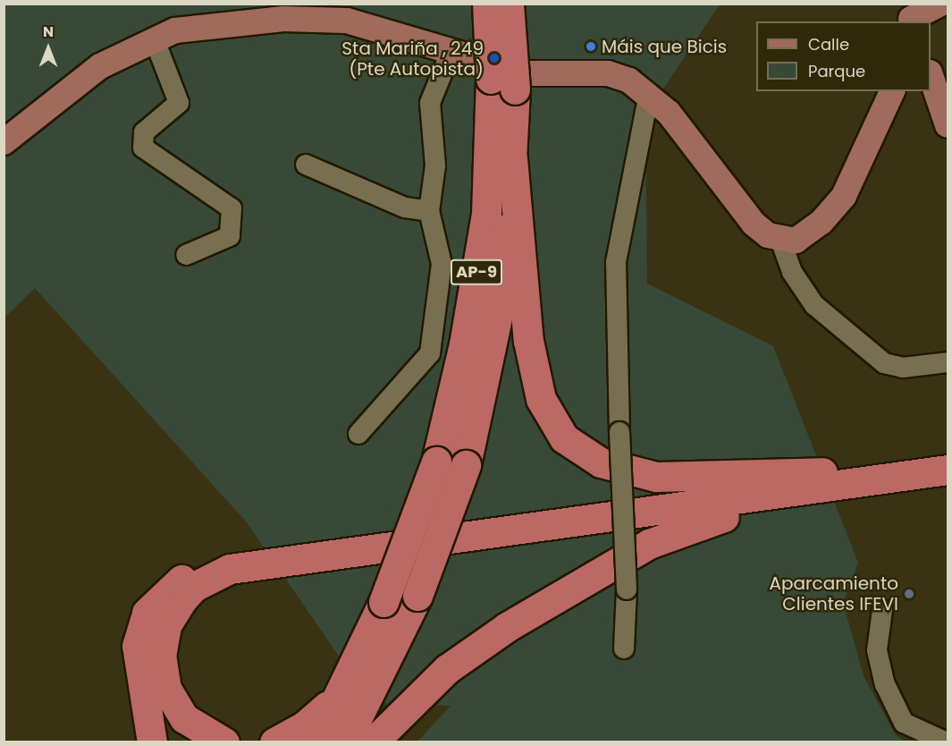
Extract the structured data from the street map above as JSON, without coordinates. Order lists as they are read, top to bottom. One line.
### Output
{"streets":{"highway":["AP-9"]},"places":["Máis que Bicis","Sta Mariña , 249 (Pte Autopista)","Aparcamiento Clientes IFEVI"],"legend":["Calle","Parque"],"north":"top"}
